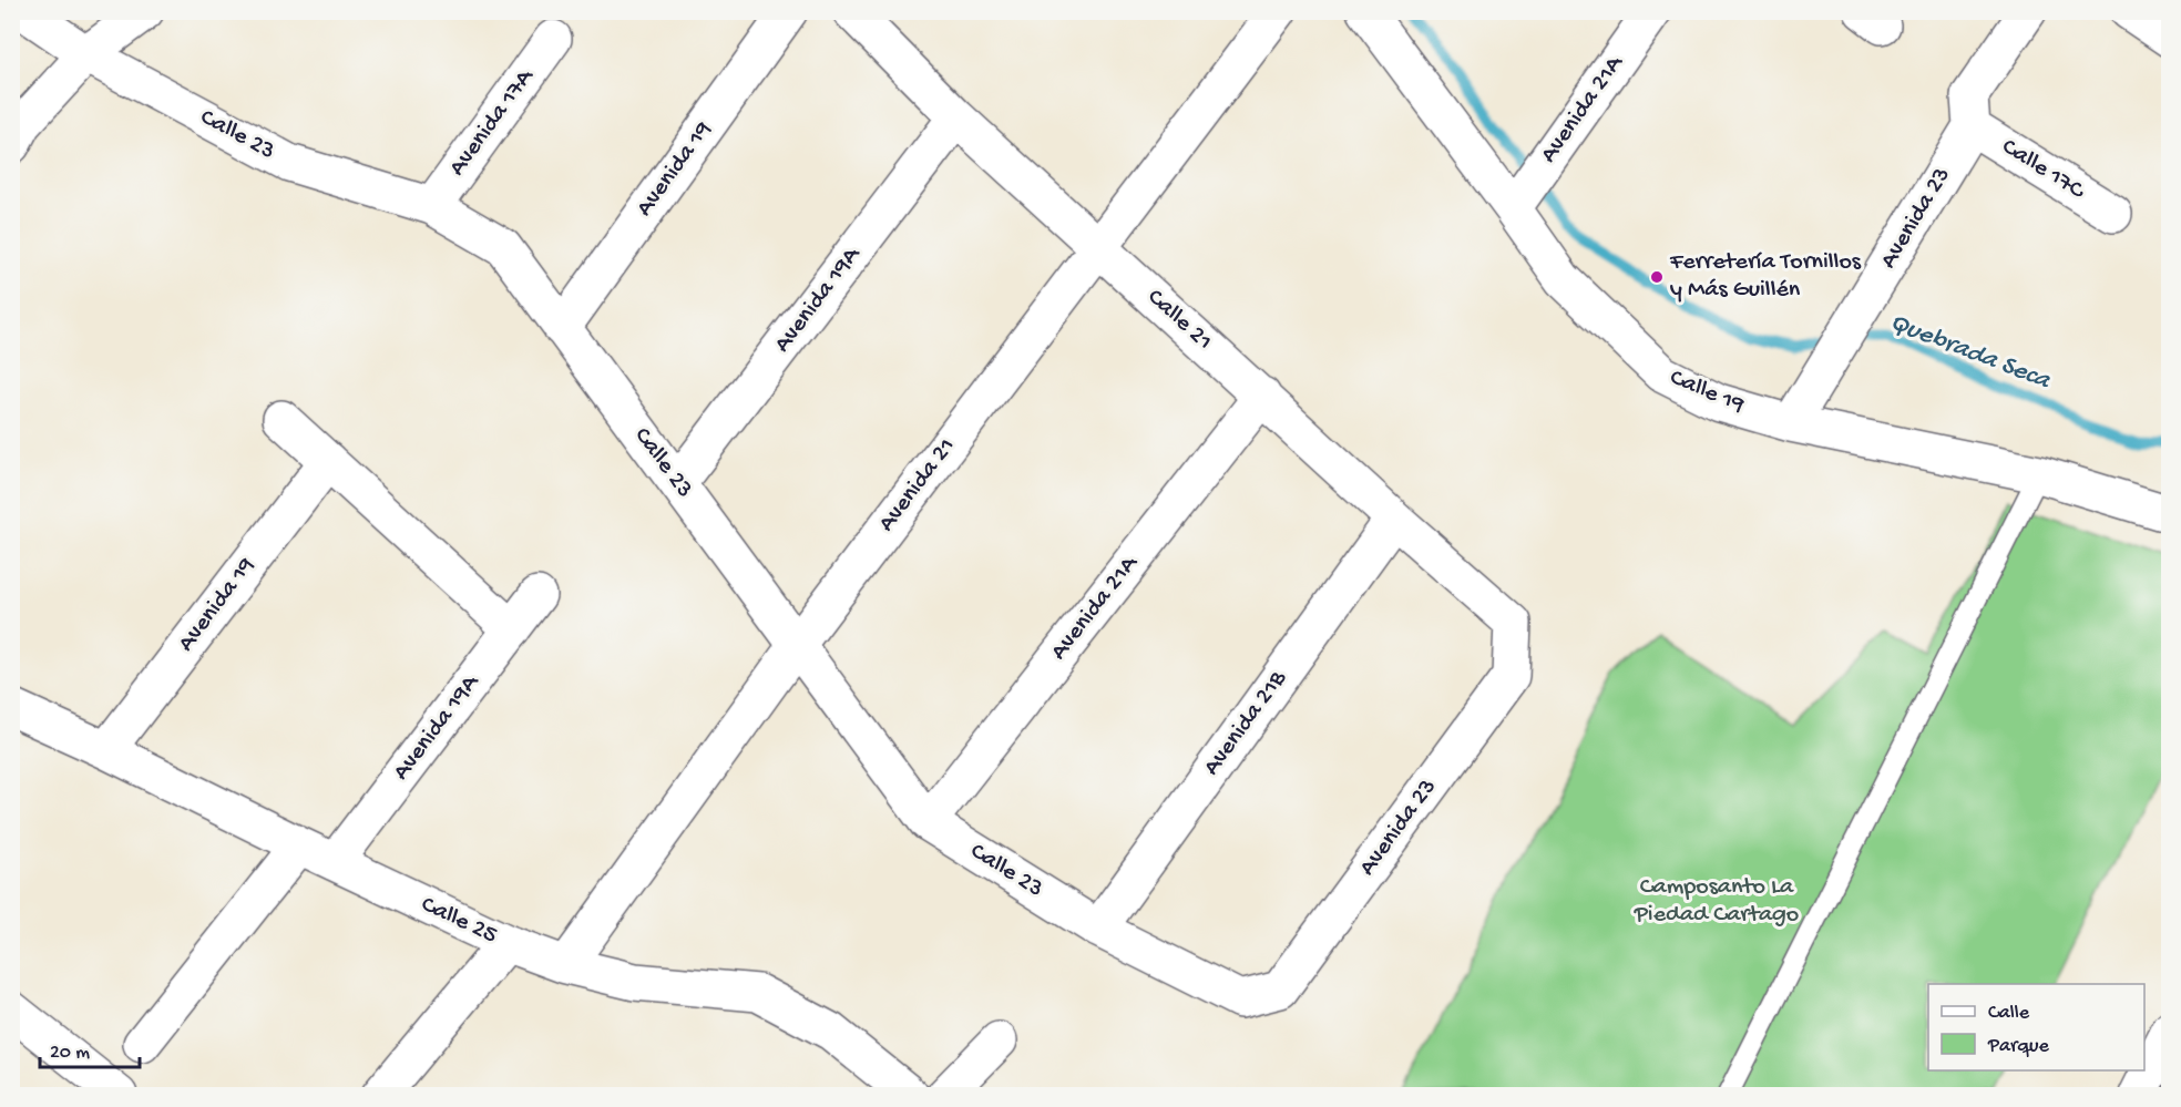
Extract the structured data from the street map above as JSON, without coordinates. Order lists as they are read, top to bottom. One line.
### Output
{"streets":{"street":["Avenida 21A","Avenida 17A","Calle 23","Avenida 19","Calle 17C","Avenida 23","Avenida 19A","Calle 21","Calle 19","Avenida 21","Avenida 21B","Calle 25"]},"crossings":[["Avenida 21A","Calle 23"],["Avenida 21A","Calle 21"],["Avenida 21A","Calle 19"],["Avenida 17A","Calle 23"],["Calle 23","Avenida 19"],["Calle 23","Avenida 23"],["Calle 23","Avenida 19A"],["Calle 23","Avenida 21"],["Calle 23","Avenida 21B"],["Avenida 19","Calle 25"],["Calle 17C","Avenida 23"],["Avenida 23","Calle 21"],["Avenida 23","Calle 19"],["Avenida 19A","Calle 21"],["Avenida 19A","Calle 25"],["Calle 21","Avenida 21"],["Calle 21","Avenida 21B"],["Avenida 21","Calle 25"]],"water":["Quebrada Seca"],"parks":["Camposanto La Piedad Cartago"],"places":["Ferretería Tornillos y Más Guillén"],"legend":["Calle","Parque"],"scale_bar":"20 m"}
